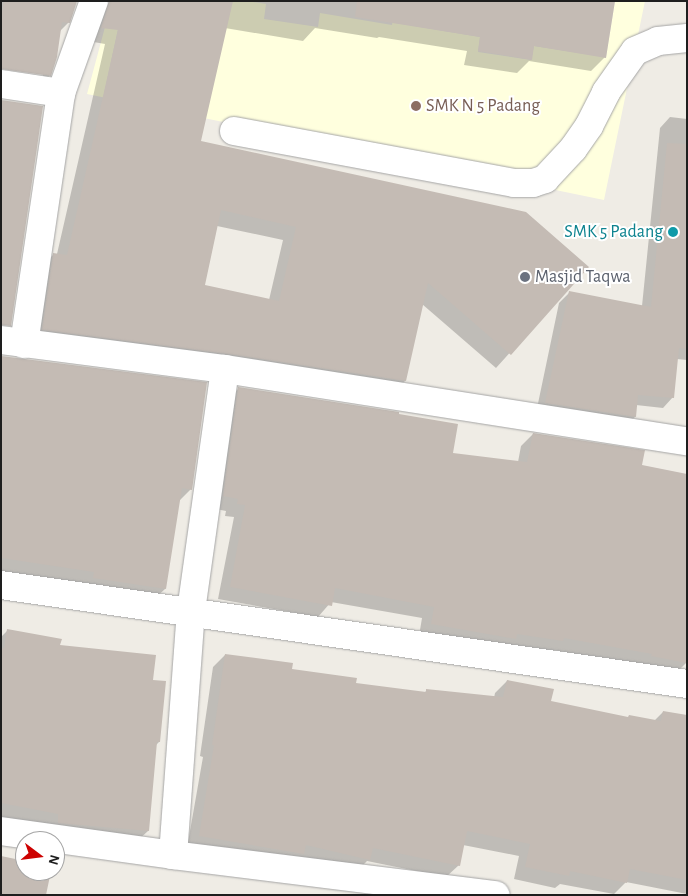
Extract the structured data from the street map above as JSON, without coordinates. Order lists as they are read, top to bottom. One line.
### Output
{"places":["SMK N 5 Padang","SMK 5 Padang","Masjid Taqwa"],"north":"right"}
